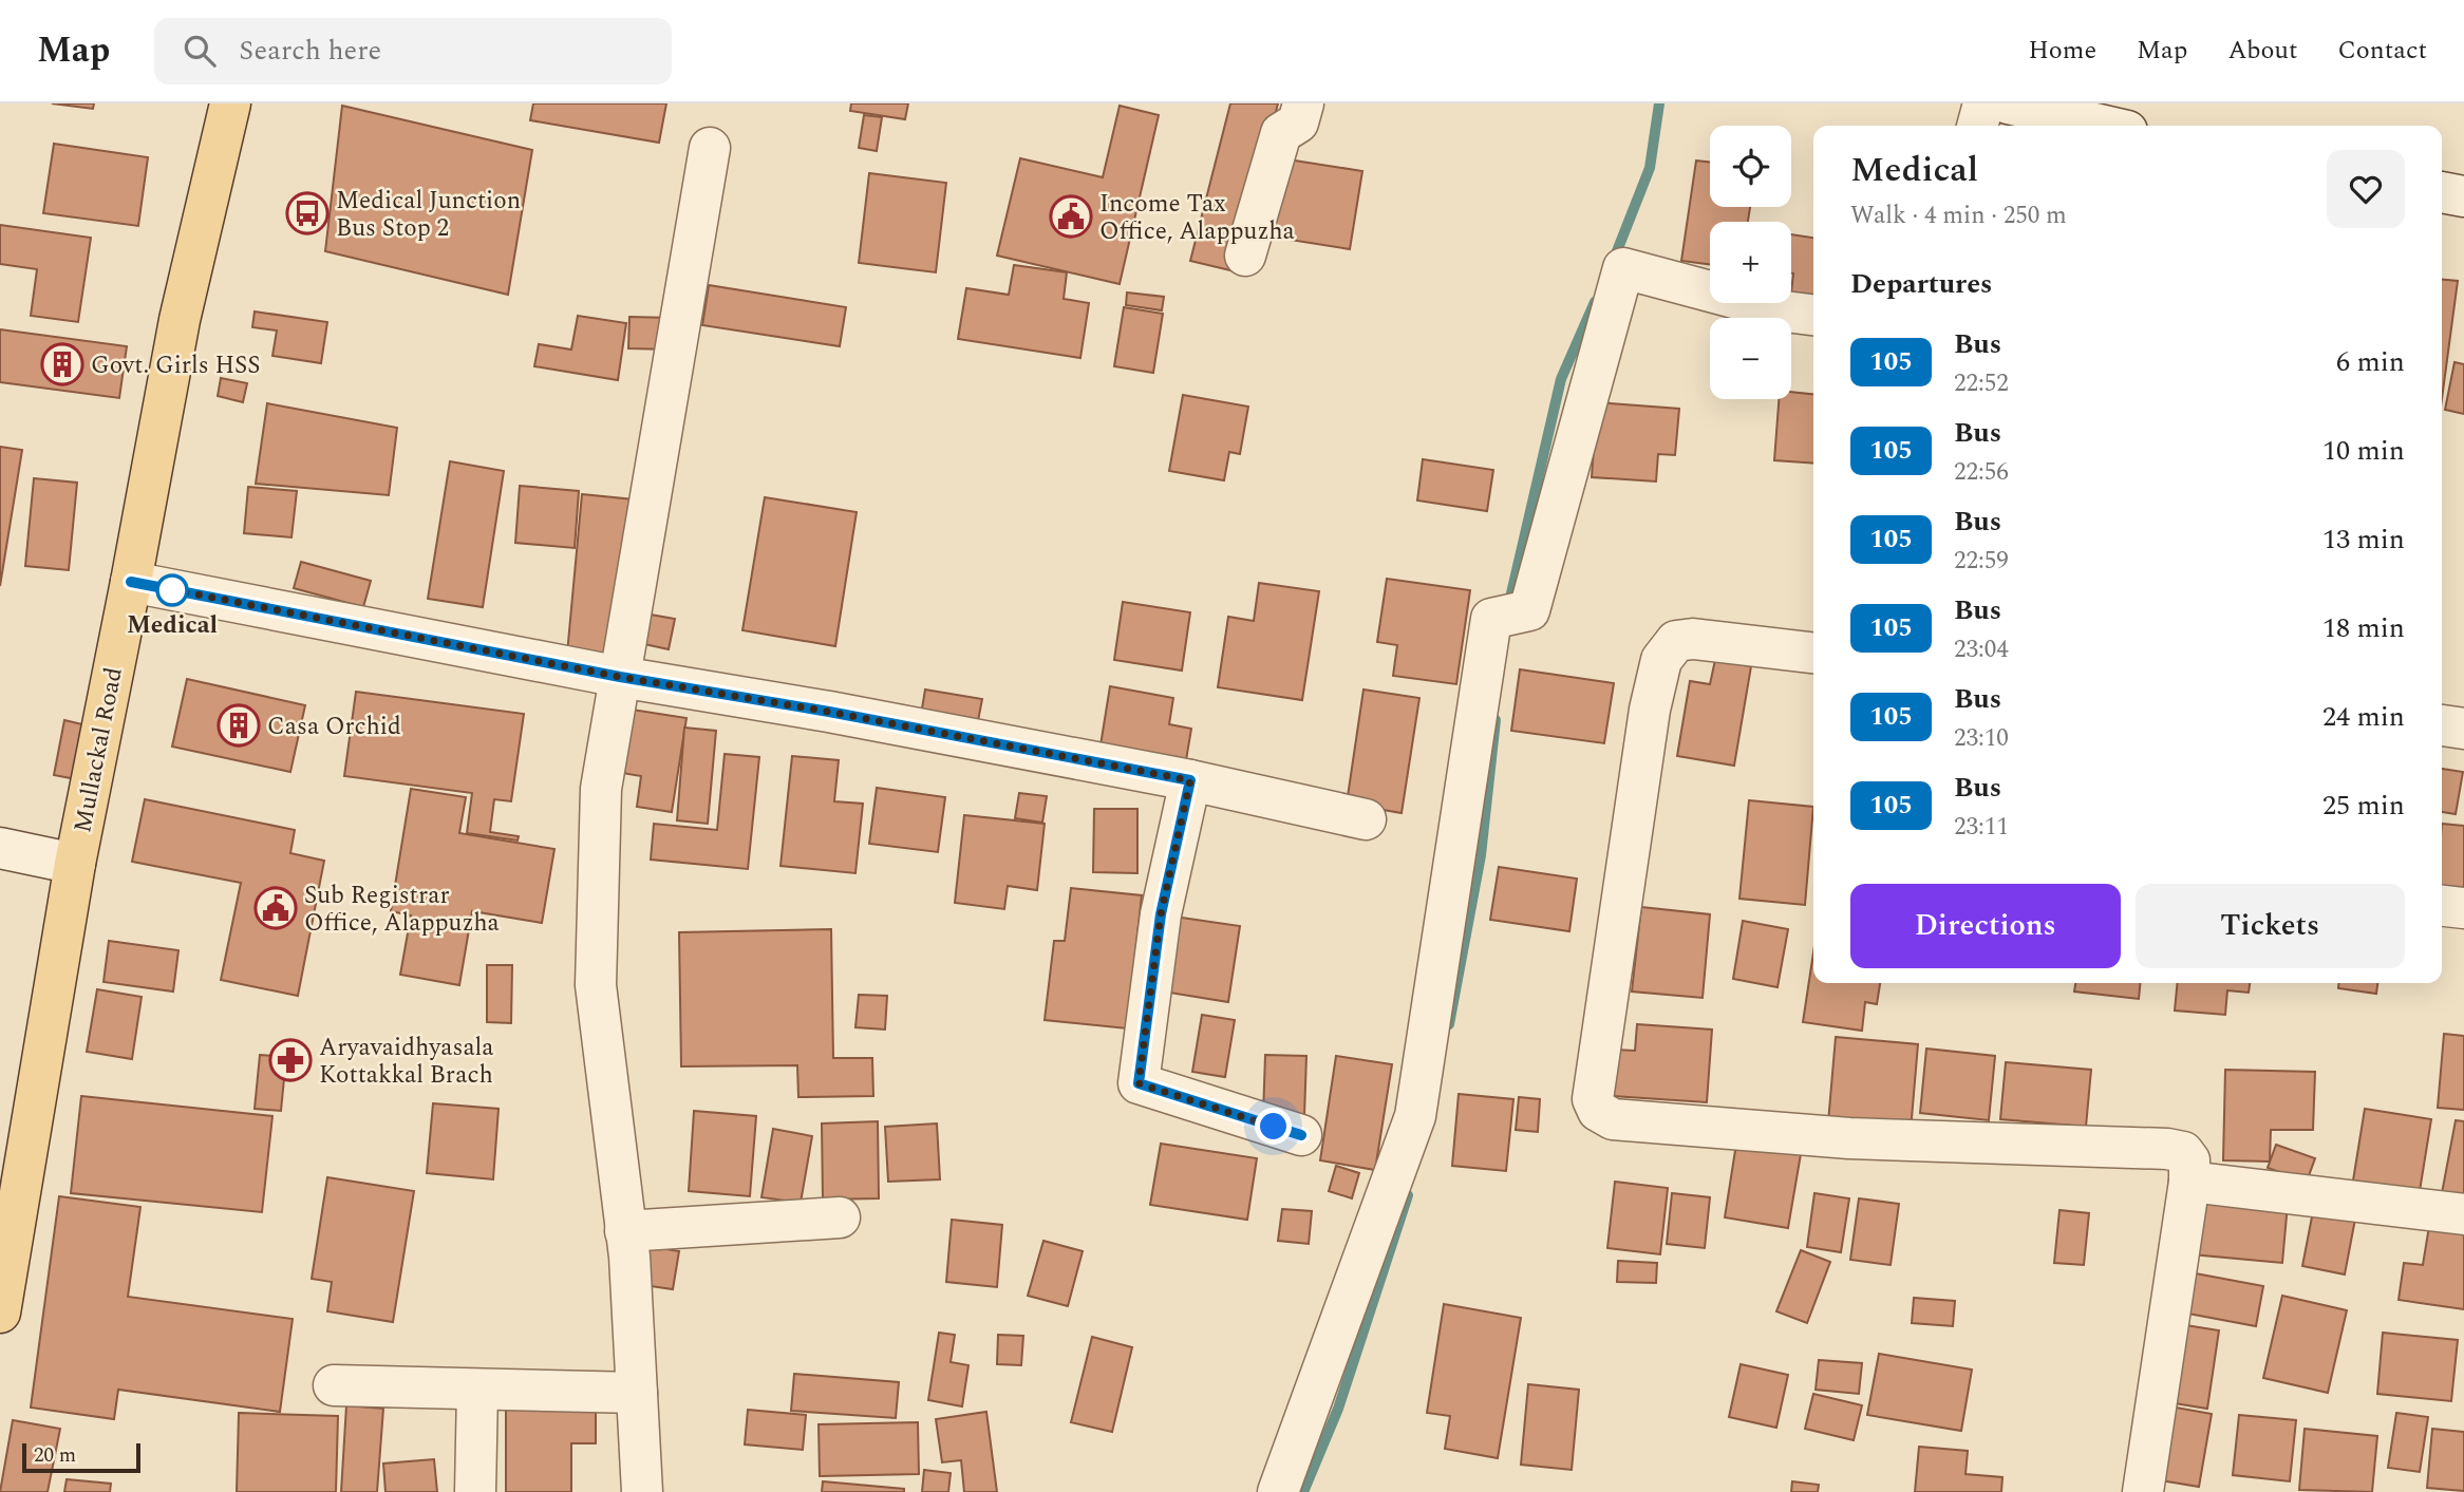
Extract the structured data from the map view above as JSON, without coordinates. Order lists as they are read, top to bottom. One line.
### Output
{"streets":{"main road":["Mullackal Road"]},"places":{"bus stop":["Medical Junction Bus Stop 2"],"public building":["Income Tax Office, Alappuzha","Sub Registrar Office, Alappuzha"],"building":["Govt. Girls HSS","Casa Orchid"],"other":["Medical"],"pharmacy":["Aryavaidhyasala Kottakkal Brach"]},"lines":["bus line 105"],"scale_bar":"20 m","page":{"header":"Map","search":"Search here","nav":["Home","Map","About","Contact"],"map_buttons":["+","−"],"heading":[["Medical","Walk · 4 min · 250 m"],"Departures"],"list":[{"mark":"105","name":"Bus","note":"22:52","value":"6 min"},{"mark":"105","name":"Bus","note":"22:56","value":"10 min"},{"mark":"105","name":"Bus","note":"22:59","value":"13 min"},{"mark":"105","name":"Bus","note":"23:04","value":"18 min"},{"mark":"105","name":"Bus","note":"23:10","value":"24 min"},{"mark":"105","name":"Bus","note":"23:11","value":"25 min"}],"buttons":["Directions","Tickets"],"scale":"20 m"}}
